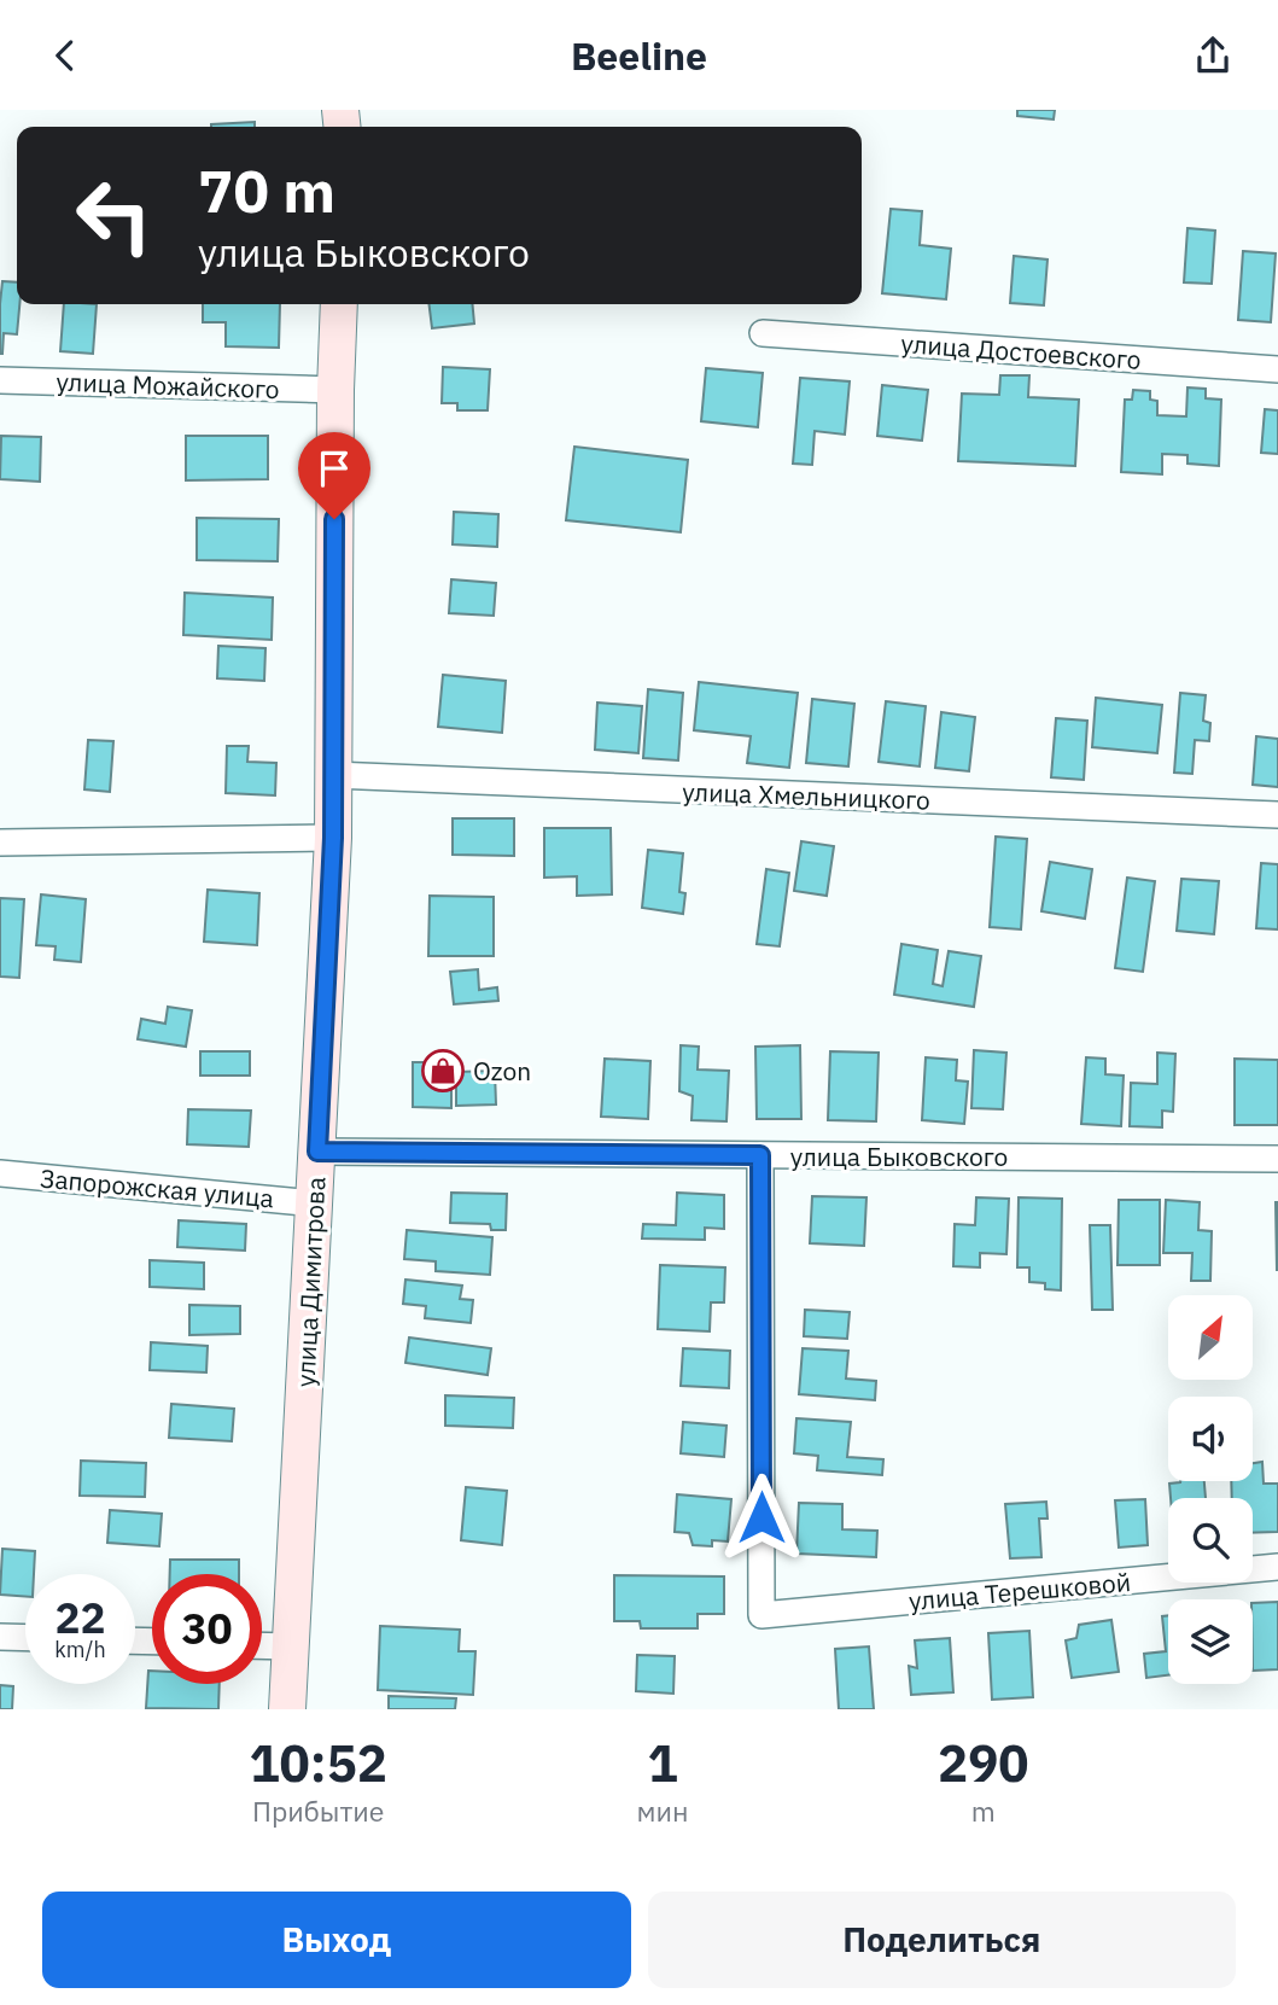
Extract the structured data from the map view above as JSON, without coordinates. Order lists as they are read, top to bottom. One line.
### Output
{"streets":{"main road":["улица Димитрова"],"street":["улица Достоевского","улица Можайского","улица Хмельницкого","улица Быковского","Запорожская улица","улица Терешковой"]},"crossings":[["улица Можайского","улица Димитрова"],["улица Хмельницкого","улица Димитрова"],["улица Быковского","улица Димитрова"],["улица Быковского","улица Терешковой"],["Запорожская улица","улица Димитрова"]],"places":{"shop":["Ozon"]},"north":"top right","page":{"header":"Beeline","turn":["70 m","улица Быковского"],"speed":"22 km/h","limit":"30","eta":["10:52","Прибытие","1","мин","290","m"],"buttons":["Выход","Поделиться"]}}
